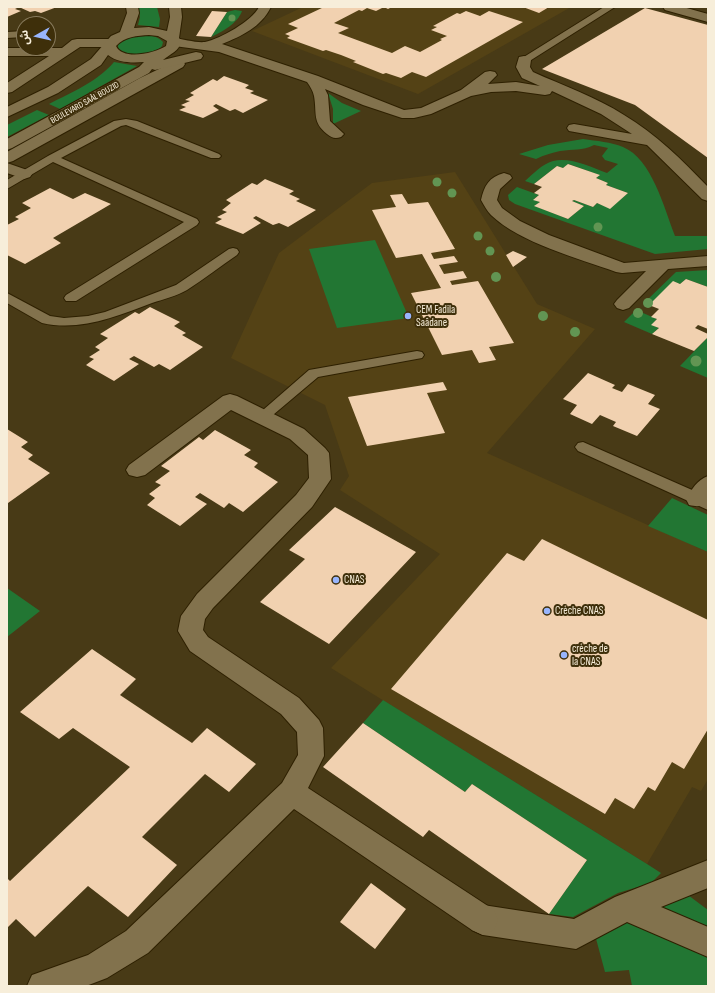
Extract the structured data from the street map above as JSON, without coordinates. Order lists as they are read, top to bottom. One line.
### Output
{"streets":{"street":["BOULEVARD SAÂL BOUZID"]},"places":["CEM Fadila Saâdane","CNAS","Crèche CNAS","crèche de la CNAS"],"north":"left"}
